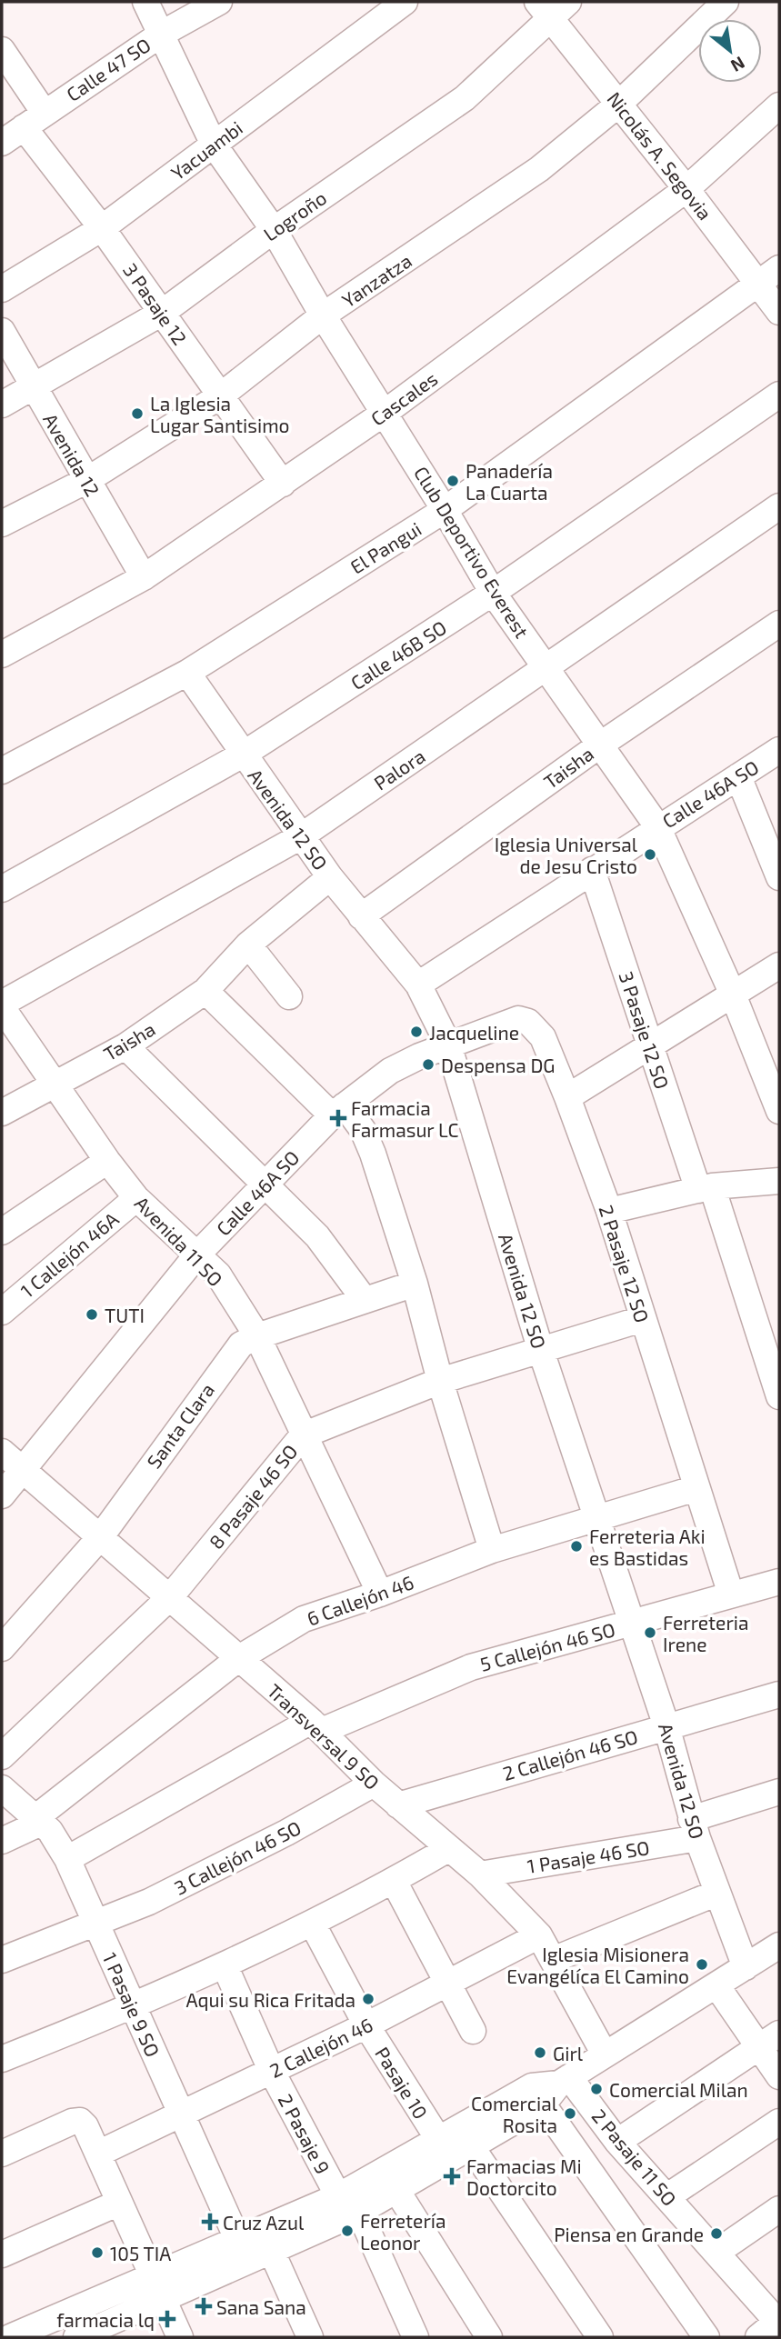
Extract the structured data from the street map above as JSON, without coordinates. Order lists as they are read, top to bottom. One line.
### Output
{"streets":{"street":["Calle 47 SO","Yacuambi","Nicolás A. Segovia","Logroño","Yanzatza","3 Pasaje 12","Cascales","Avenida 12","El Pangui","Club Deportivo Everest","Calle 46B SO","Taisha","Palora","Calle 46A SO","Avenida 12 SO","3 Pasaje 12 SO","Avenida 11 SO","1 Callejón 46A","2 Pasaje 12 SO","Santa Clara","8 Pasaje 46 SO","6 Callejón 46","5 Callejón 46 SO","Transversal 9 SO","2 Callejón 46 SO","1 Pasaje 46 SO","3 Callejón 46 SO","1 Pasaje 9 SO","2 Callejón 46","Pasaje 10","2 Pasaje 9","2 Pasaje 11 SO"]},"crossings":[["Calle 47 SO","3 Pasaje 12"],["Calle 47 SO","Club Deportivo Everest"],["Yacuambi","3 Pasaje 12"],["Yacuambi","Club Deportivo Everest"],["Nicolás A. Segovia","Logroño"],["Nicolás A. Segovia","Yanzatza"],["Nicolás A. Segovia","Cascales"],["Nicolás A. Segovia","El Pangui"],["Logroño","3 Pasaje 12"],["Logroño","Avenida 12"],["Logroño","Club Deportivo Everest"],["Yanzatza","3 Pasaje 12"],["Yanzatza","Avenida 12"],["Yanzatza","Club Deportivo Everest"],["3 Pasaje 12","Cascales"],["Cascales","Avenida 12"],["Cascales","Club Deportivo Everest"],["El Pangui","Club Deportivo Everest"],["El Pangui","Avenida 12 SO"],["Club Deportivo Everest","Calle 46B SO"],["Club Deportivo Everest","Taisha"],["Club Deportivo Everest","Palora"],["Club Deportivo Everest","Calle 46A SO"],["Calle 46B SO","Avenida 12 SO"],["Taisha","Avenida 12 SO"],["Taisha","Avenida 11 SO"],["Palora","Avenida 12 SO"],["Palora","Avenida 11 SO"],["Calle 46A SO","Avenida 12 SO"],["Calle 46A SO","3 Pasaje 12 SO"],["Calle 46A SO","Avenida 11 SO"],["Calle 46A SO","2 Pasaje 12 SO"],["Calle 46A SO","Transversal 9 SO"],["Avenida 12 SO","2 Pasaje 12 SO"],["Avenida 12 SO","8 Pasaje 46 SO"],["Avenida 12 SO","6 Callejón 46"],["Avenida 12 SO","5 Callejón 46 SO"],["Avenida 12 SO","2 Callejón 46 SO"],["Avenida 12 SO","1 Pasaje 46 SO"],["Avenida 11 SO","1 Callejón 46A"],["Avenida 11 SO","Santa Clara"],["Avenida 11 SO","8 Pasaje 46 SO"],["Avenida 11 SO","6 Callejón 46"],["2 Pasaje 12 SO","8 Pasaje 46 SO"],["2 Pasaje 12 SO","6 Callejón 46"],["2 Pasaje 12 SO","5 Callejón 46 SO"],["Santa Clara","Transversal 9 SO"],["8 Pasaje 46 SO","Transversal 9 SO"],["6 Callejón 46","Transversal 9 SO"],["6 Callejón 46","1 Pasaje 9 SO"],["5 Callejón 46 SO","Transversal 9 SO"],["5 Callejón 46 SO","1 Pasaje 9 SO"],["Transversal 9 SO","2 Callejón 46 SO"],["Transversal 9 SO","1 Pasaje 46 SO"],["Transversal 9 SO","3 Callejón 46 SO"],["Transversal 9 SO","2 Callejón 46"],["3 Callejón 46 SO","1 Pasaje 9 SO"],["1 Pasaje 9 SO","2 Callejón 46"],["2 Callejón 46","Pasaje 10"],["2 Callejón 46","2 Pasaje 9"]],"places":{"other":["La Iglesia Lugar Santisimo","Panadería La Cuarta","Iglesia Universal de Jesu Cristo","Jacqueline","Despensa DG","TUTI","Ferreteria Aki es Bastidas","Ferreteria Irene","Iglesia Misionera Evangélíca El Camino","Aqui su Rica Fritada","Girl","Comercial Milan","Comercial Rosita","Ferretería Leonor","Piensa en Grande","105 TIA"],"health":["Farmacia Farmasur LC","Farmacias Mi Doctorcito","Cruz Azul","Sana Sana","farmacia lq"]},"north":"bottom right"}
